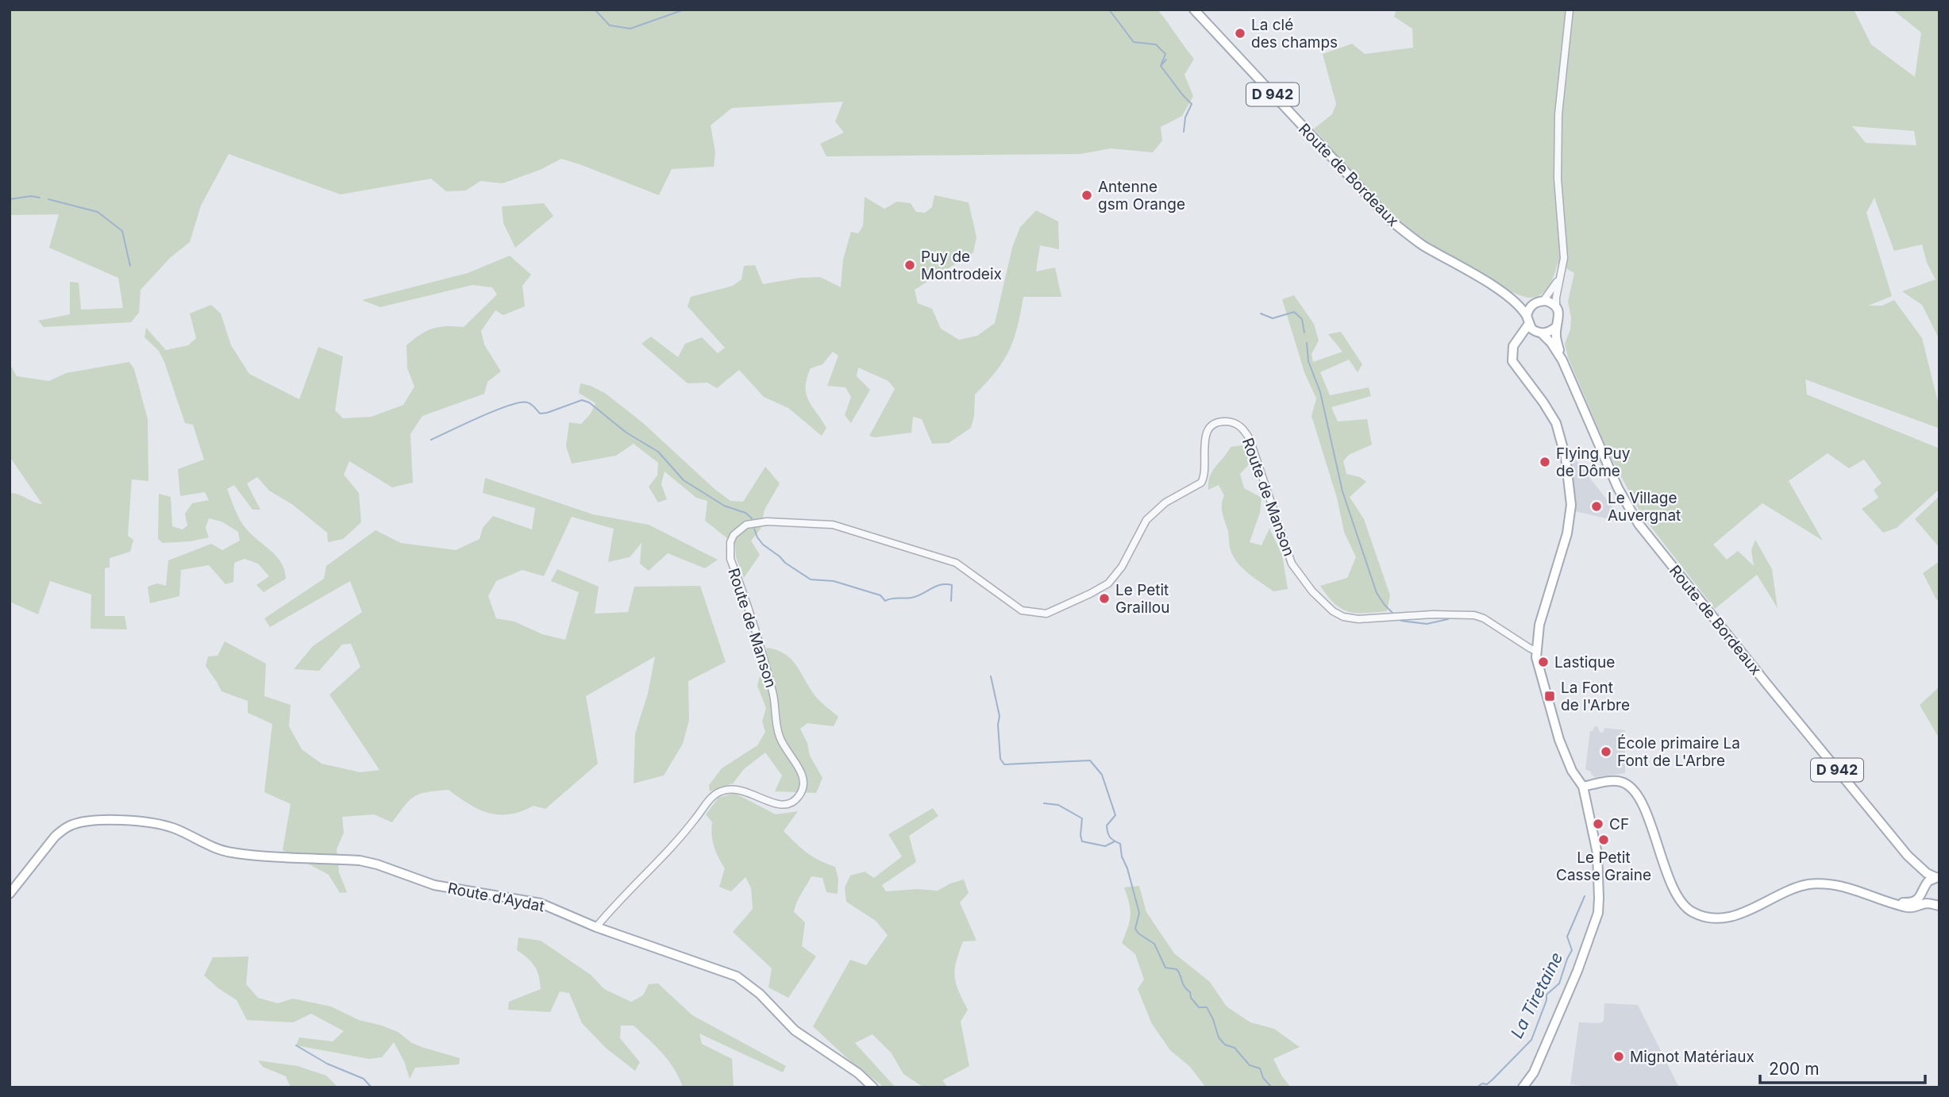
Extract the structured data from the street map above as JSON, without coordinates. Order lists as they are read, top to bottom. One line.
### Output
{"streets":{"main road":["D 942","Route de Bordeaux","Route d'Aydat"],"street":["Route de Manson"]},"crossings":[["Route de Manson","Route d'Aydat"]],"water":["La Tiretaine"],"places":{"other":["La clé des champs","Antenne gsm Orange","Puy de Montrodeix","Flying Puy de Dôme","Le Village Auvergnat","Le Petit Graillou","Lastique","École primaire La Font de L'Arbre","CF","Le Petit Casse Graine","Mignot Matériaux"],"transit":["La Font de l'Arbre"]},"scale_bar":"200 m"}
